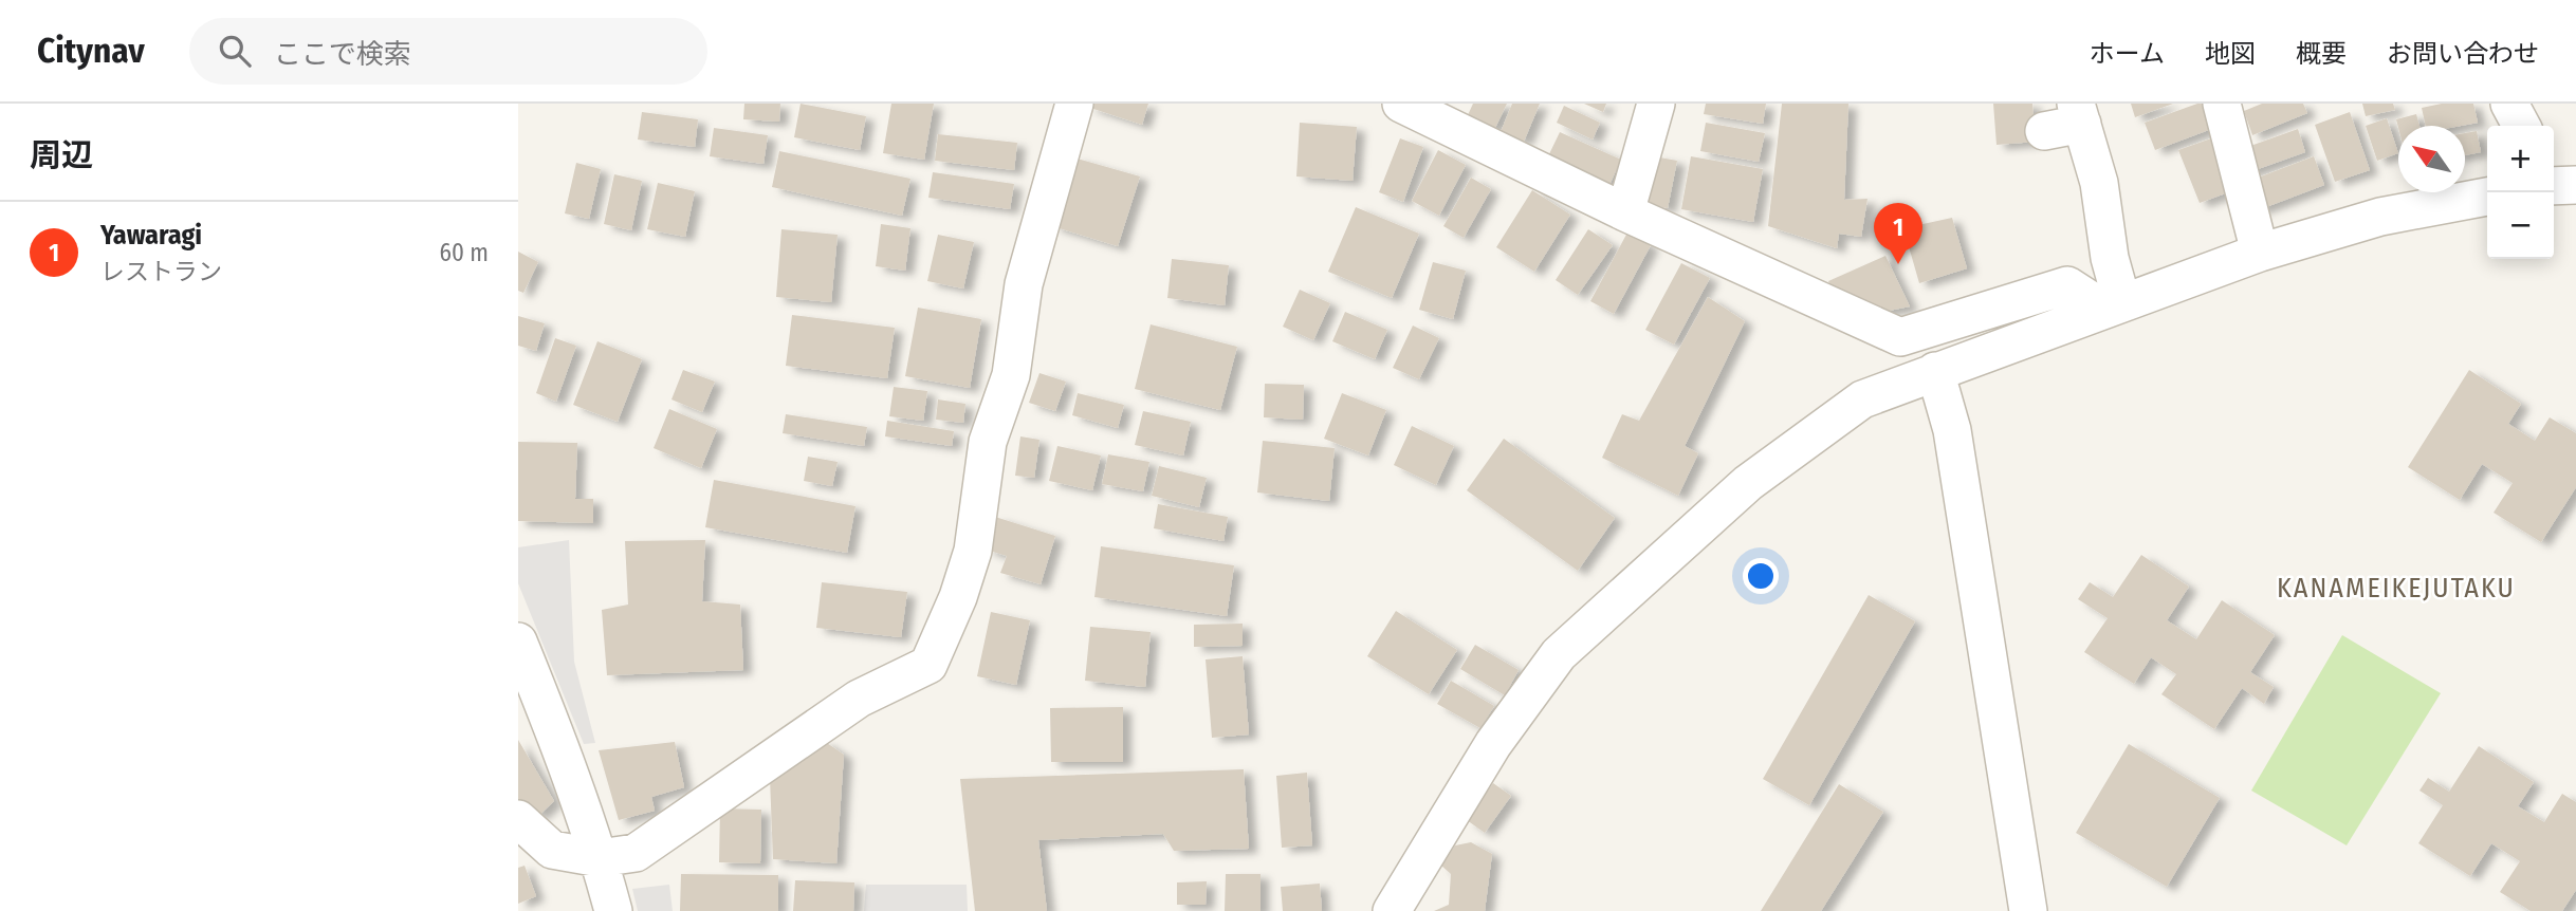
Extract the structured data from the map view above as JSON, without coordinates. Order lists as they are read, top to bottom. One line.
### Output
{"districts":["KANAMEIKEJUTAKU"],"north":"top left","page":{"header":"Citynav","search":"ここで検索","nav":["ホーム","地図","概要","お問い合わせ"],"heading":"周辺","map_buttons":["+","−"],"list":[{"mark":"1","name":"Yawaragi","note":"レストラン","value":"60 m"}],"pins":"1"}}
